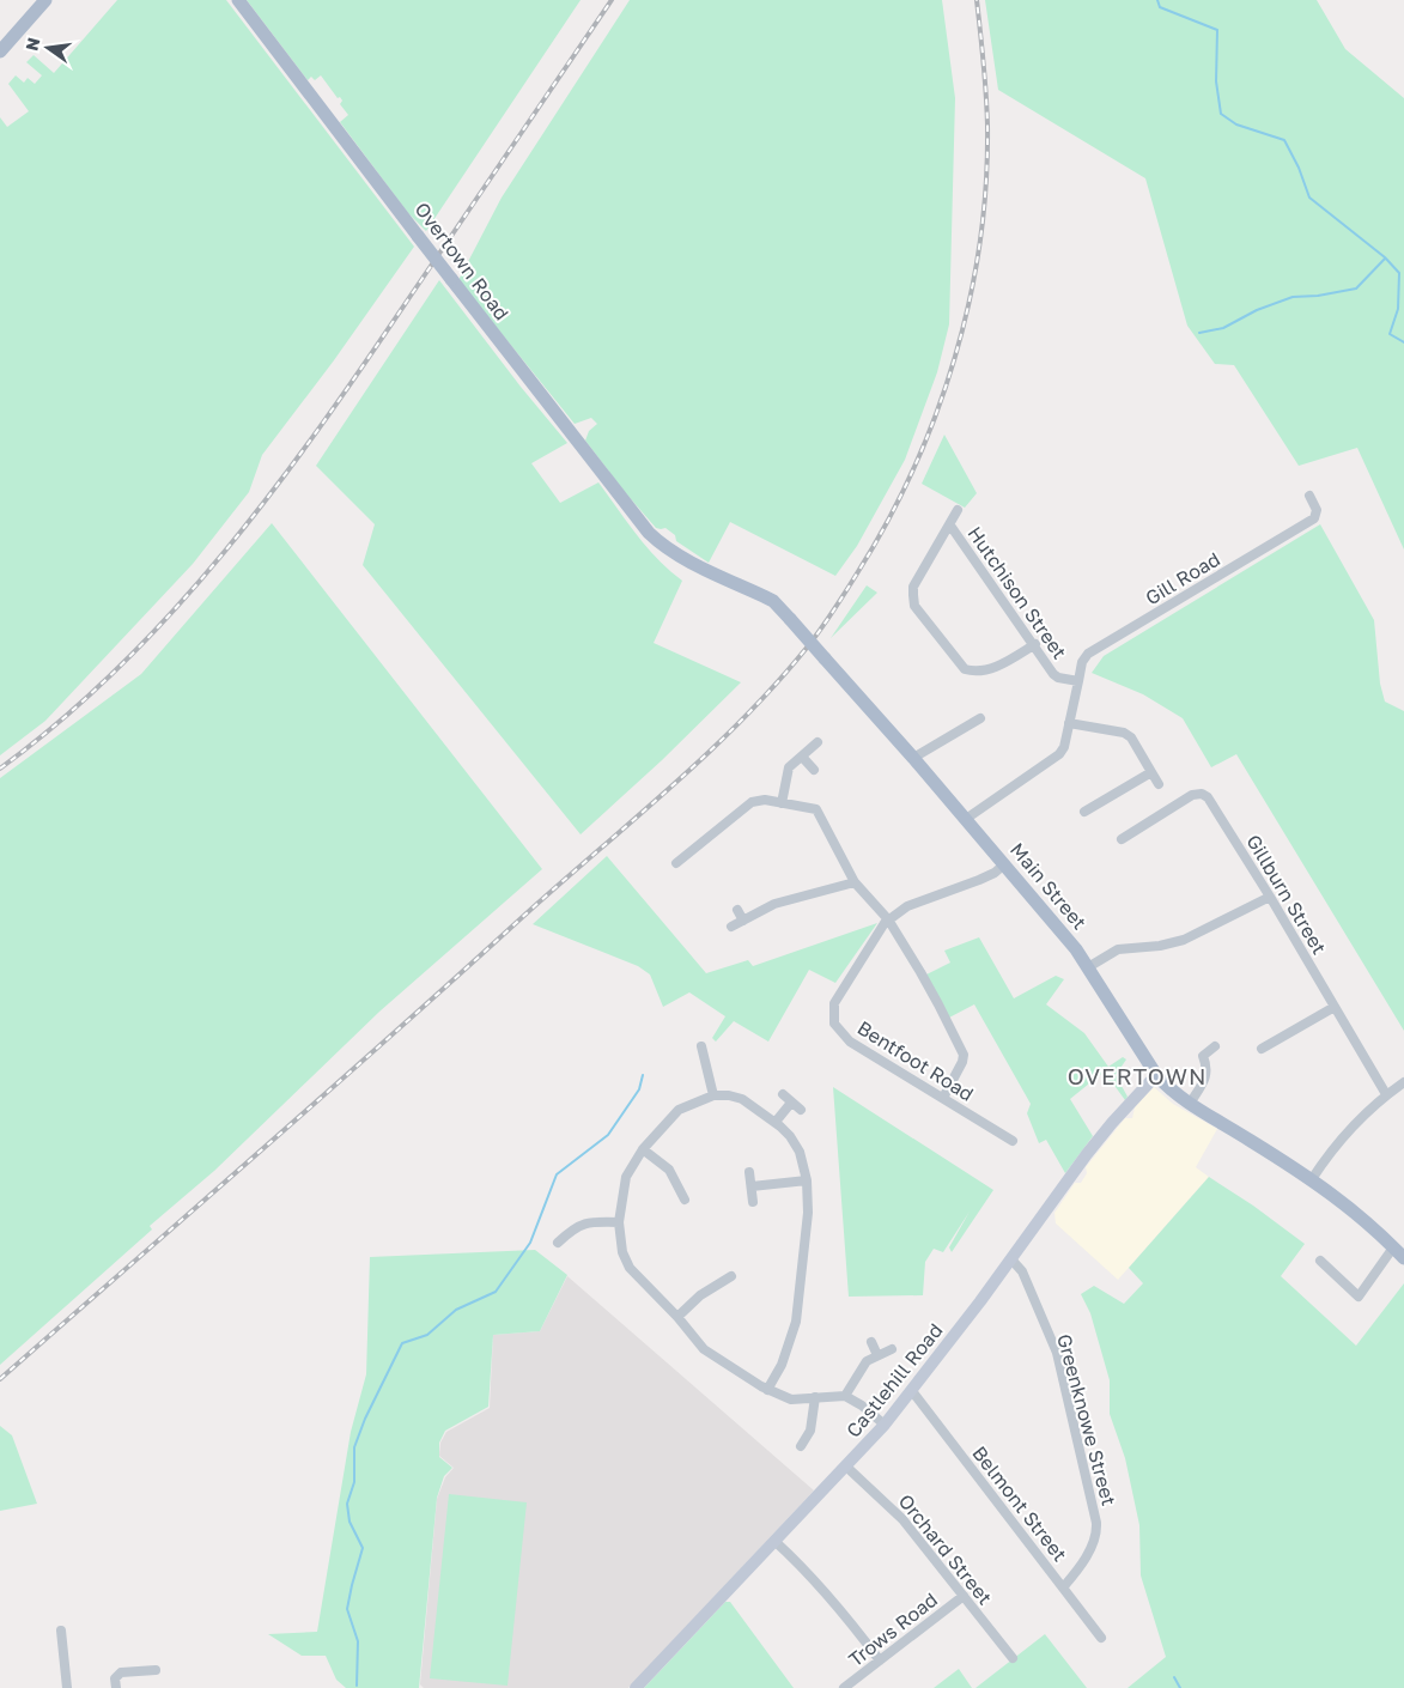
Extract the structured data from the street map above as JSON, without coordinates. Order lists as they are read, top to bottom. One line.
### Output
{"streets":{"main road":["Overtown Road","Main Street","Castlehill Road"],"street":["Gill Road","Hutchison Street","Gillburn Street","Bentfoot Road","Greenknowe Street","Belmont Street","Orchard Street","Trows Road"]},"crossings":[["Overtown Road","Main Street"],["Gill Road","Hutchison Street"],["Main Street","Bentfoot Road"],["Main Street","Castlehill Road"],["Castlehill Road","Greenknowe Street"],["Castlehill Road","Belmont Street"],["Castlehill Road","Orchard Street"],["Greenknowe Street","Belmont Street"],["Orchard Street","Trows Road"]],"districts":["OVERTOWN"],"north":"left"}
